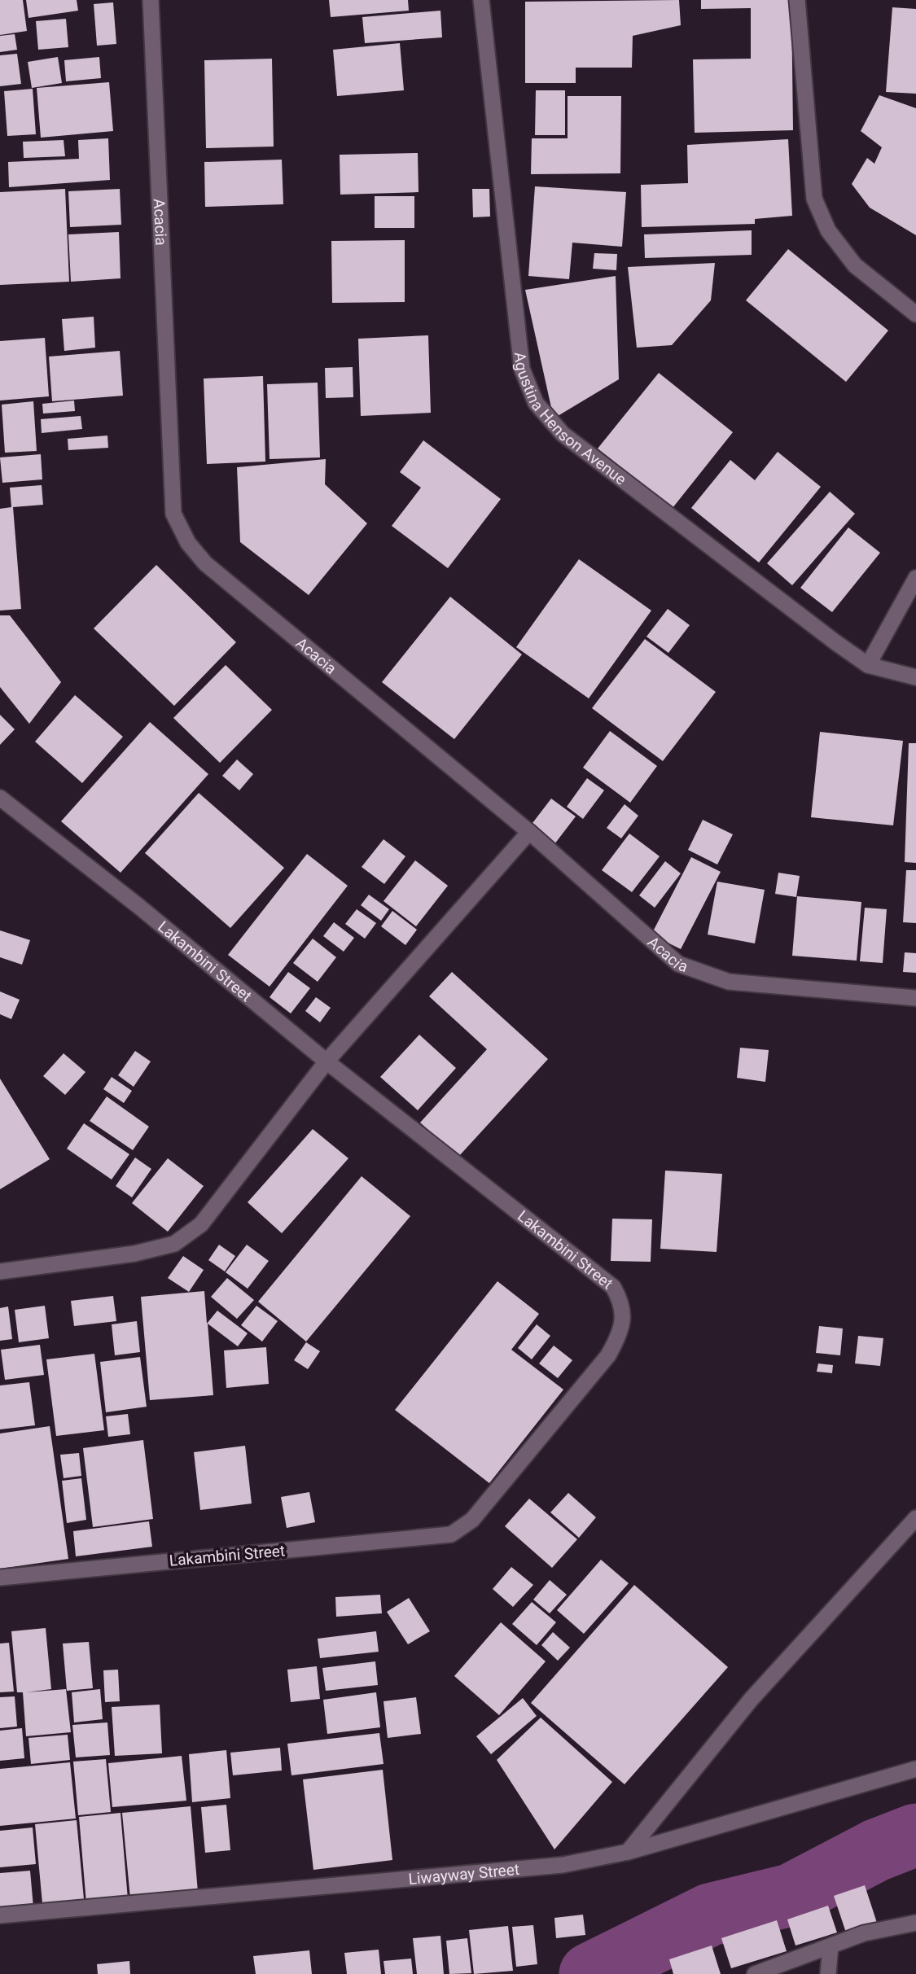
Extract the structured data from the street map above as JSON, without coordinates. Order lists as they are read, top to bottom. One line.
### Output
{"streets":{"street":["Acacia","Agustina Henson Avenue","Lakambini Street","Liwayway Street"]}}
